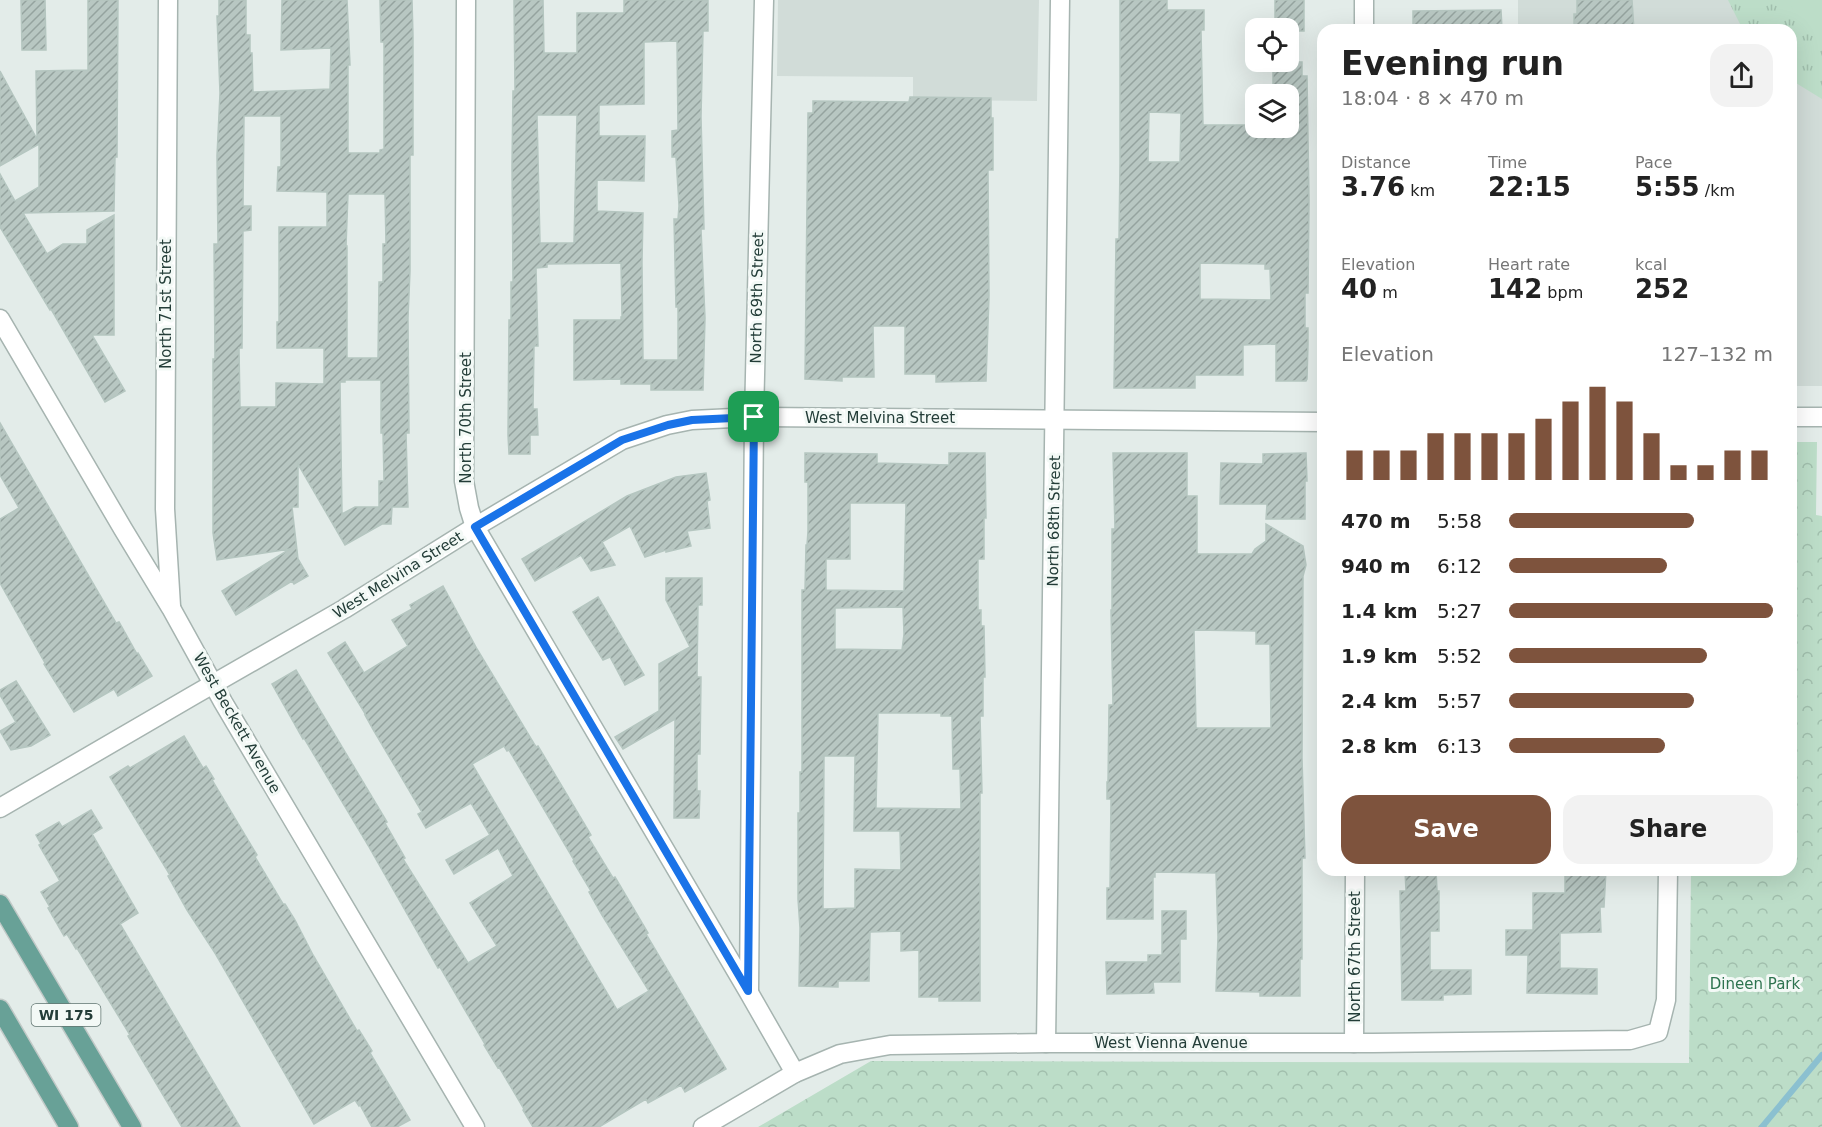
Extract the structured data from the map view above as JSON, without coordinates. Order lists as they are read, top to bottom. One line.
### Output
{"streets":{"main road":["WI 175"],"street":["North 69th Street","North 71st Street","North 70th Street","West Melvina Street","North 68th Street","West Beckett Avenue","North 67th Street","West Vienna Avenue"]},"crossings":[["North 69th Street","North 70th Street"],["North 69th Street","West Melvina Street"],["North 71st Street","West Beckett Avenue"],["North 70th Street","West Melvina Street"],["North 70th Street","West Vienna Avenue"],["West Melvina Street","North 68th Street"],["West Melvina Street","West Beckett Avenue"],["North 68th Street","West Vienna Avenue"],["North 67th Street","West Vienna Avenue"]],"parks":["Dineen Park"],"page":{"heading":["Evening run","18:04 · 8 × 470 m"],"stats":[["Distance","3.76 km"],["Time","22:15"],["Pace","5:55 /km"],["Elevation","40 m"],["Heart rate","142 bpm"],["kcal","252"]],"chart":["Elevation","127–132 m"],"list":[{"name":"470 m","note":"5:58"},{"name":"940 m","note":"6:12"},{"name":"1.4 km","note":"5:27"},{"name":"1.9 km","note":"5:52"},{"name":"2.4 km","note":"5:57"},{"name":"2.8 km","note":"6:13"}],"buttons":["Save","Share"]}}
